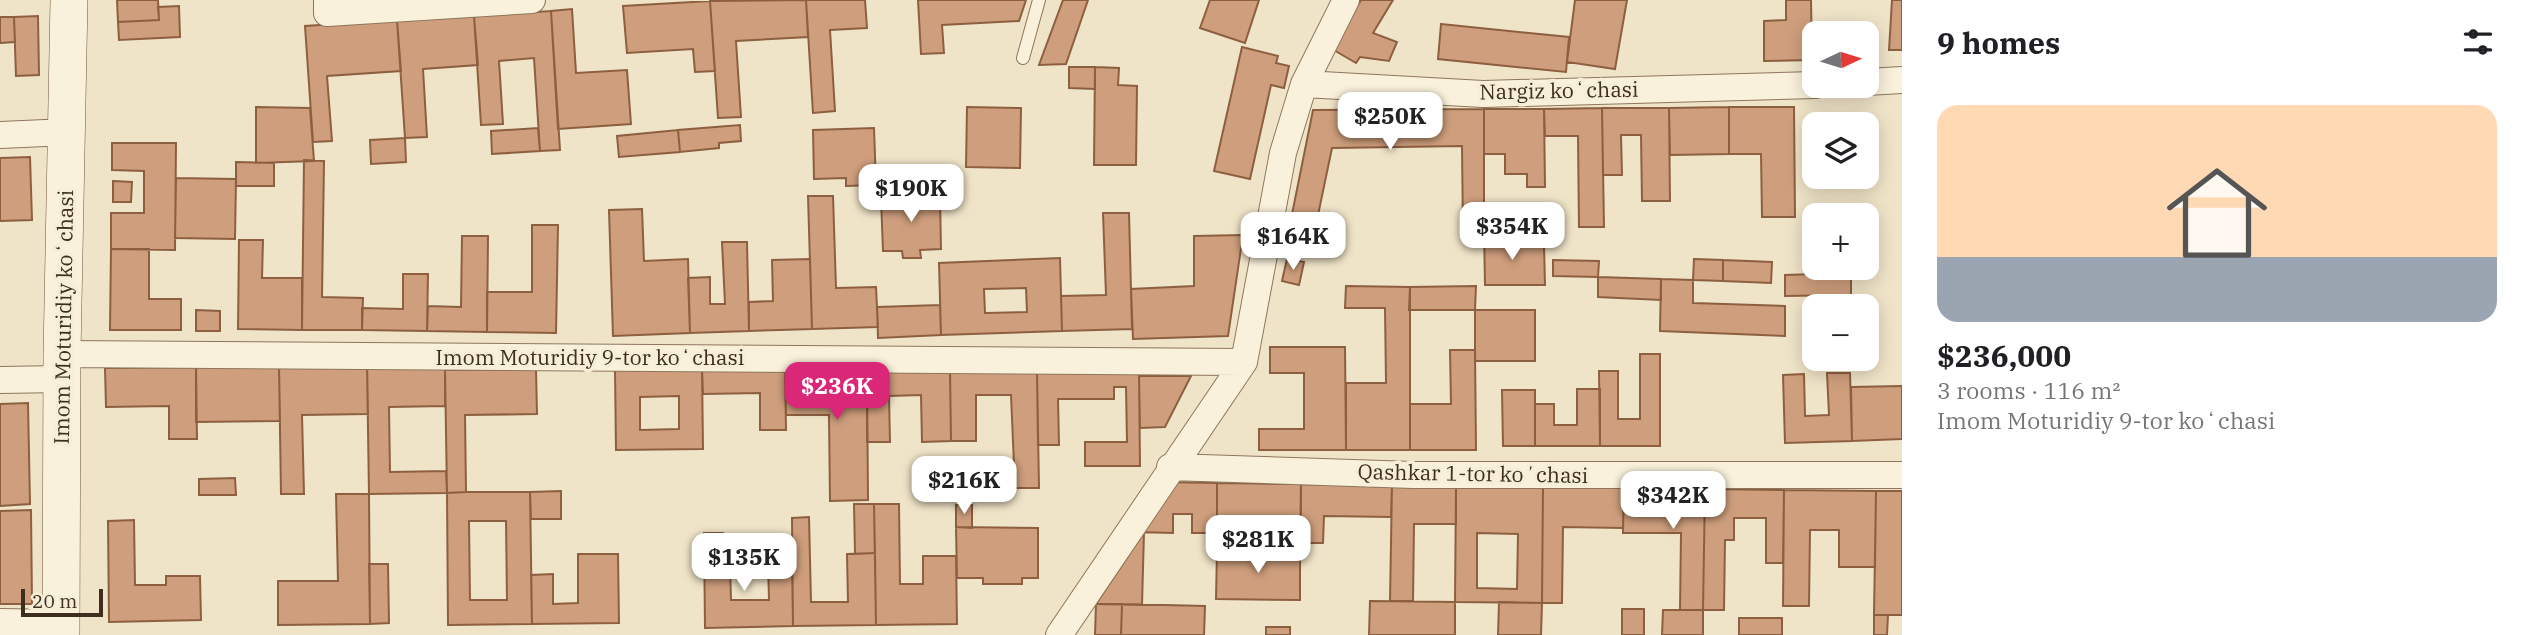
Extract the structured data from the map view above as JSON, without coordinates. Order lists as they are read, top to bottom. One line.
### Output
{"streets":{"street":["Nargiz koʻchasi","Imom Moturidiy koʻchasi","Imom Moturidiy 9-tor koʻchasi","Qashkar 1-tor koʼchasi"]},"crossings":[["Imom Moturidiy koʻchasi","Imom Moturidiy 9-tor koʻchasi"]],"scale_bar":"20 m","north":"right","page":{"heading":"9 homes","map_buttons":["+","−"],"list":[{"name":"$236,000","note":"3 rooms · 116 m² · Imom Moturidiy 9-tor koʻchasi"}],"price":["$250K","$190K","$354K","$164K","$236K","$216K","$342K","$281K","$135K"],"scale":"20 m"}}
